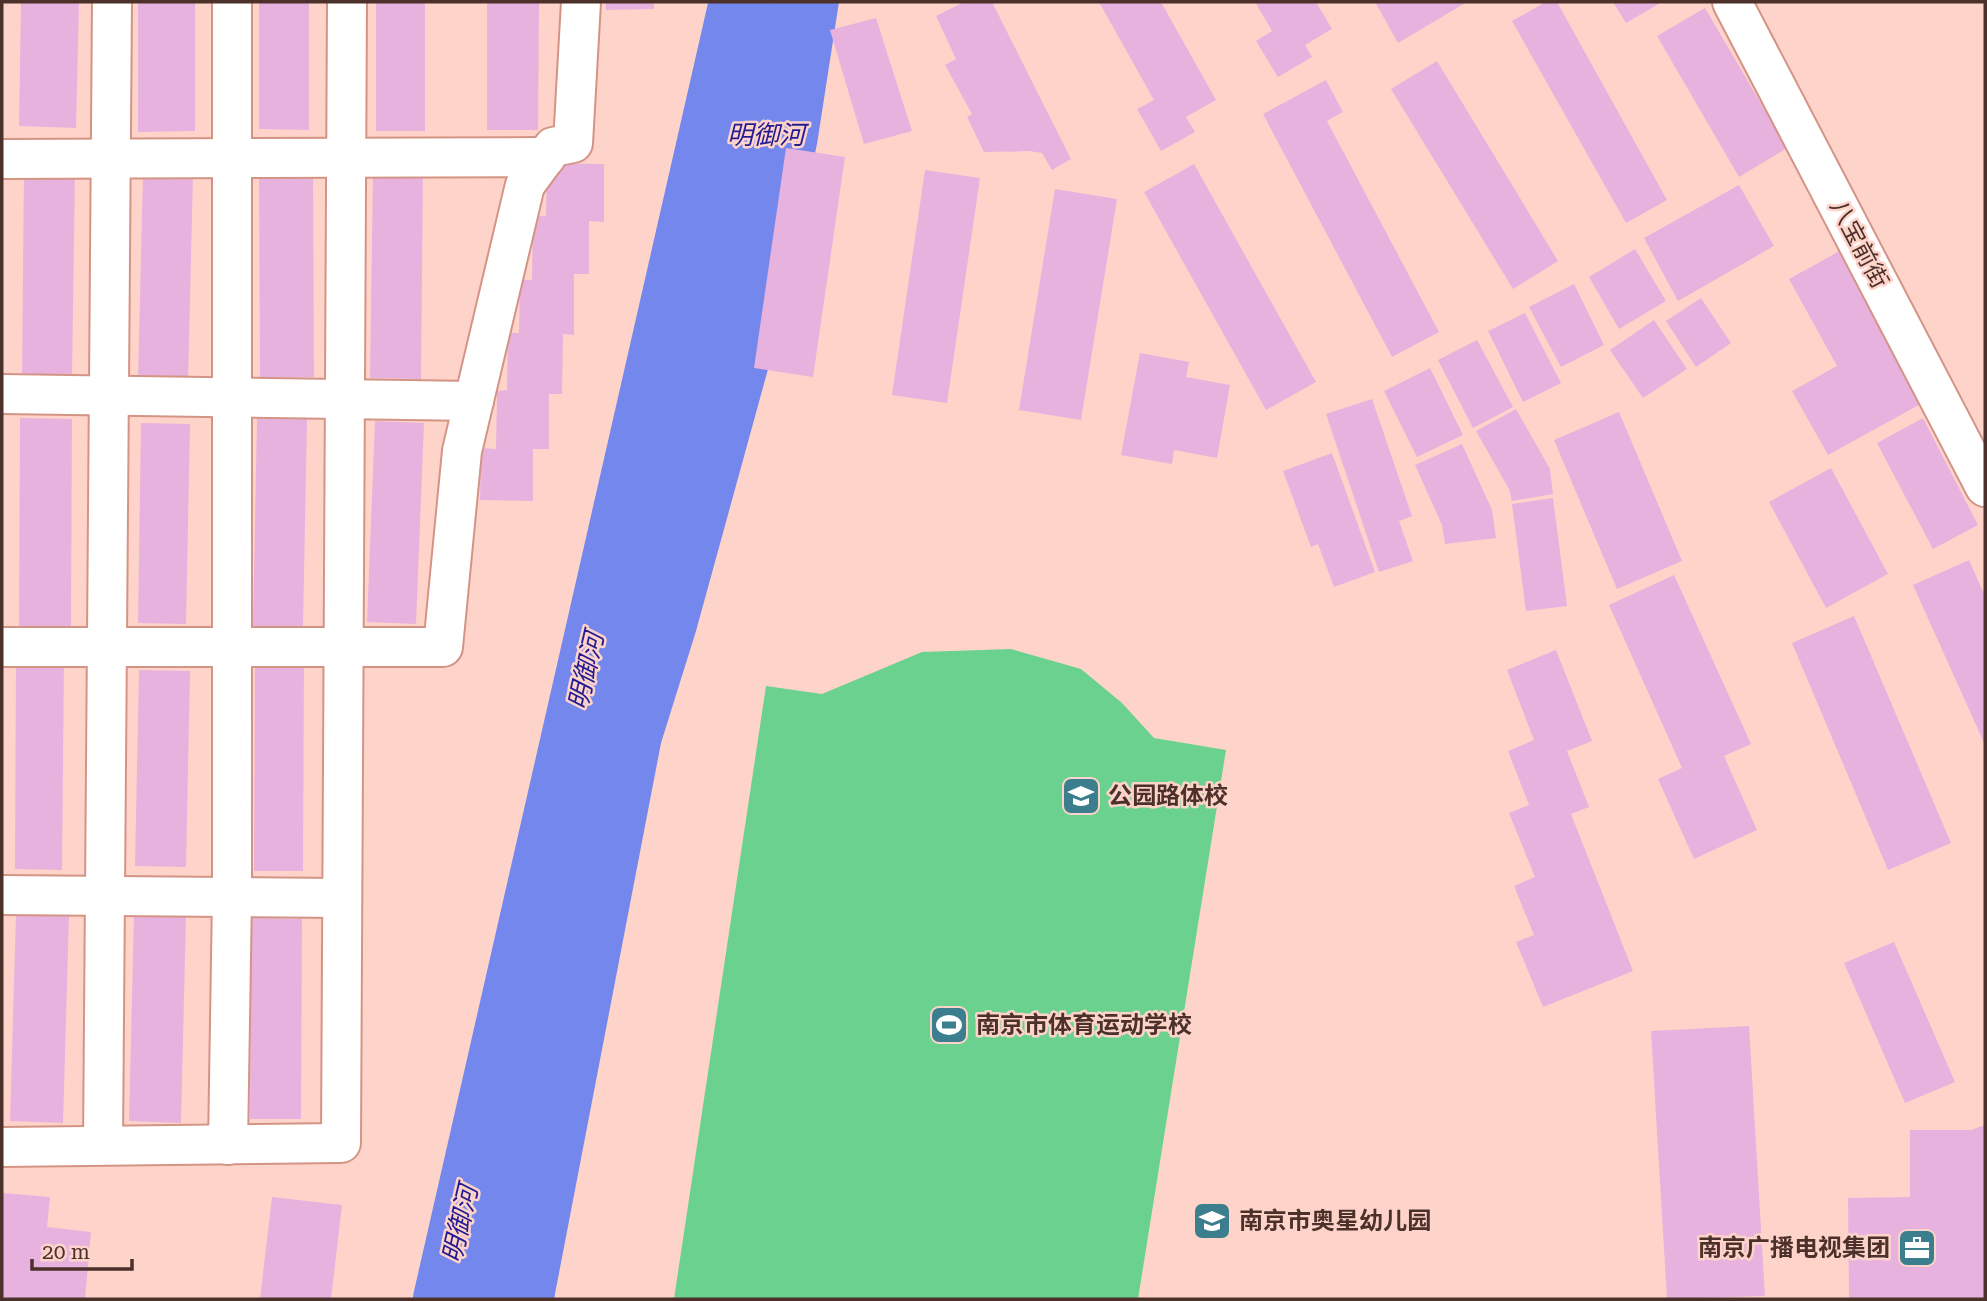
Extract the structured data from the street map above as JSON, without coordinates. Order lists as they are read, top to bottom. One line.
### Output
{"streets":{"street":["八宝前街"]},"water":["明御河"],"places":{"school or university":["公园路体校","南京市奥星幼儿园"],"sports":["南京市体育运动学校"],"office":["南京广播电视集团"]},"scale_bar":"20 m"}
